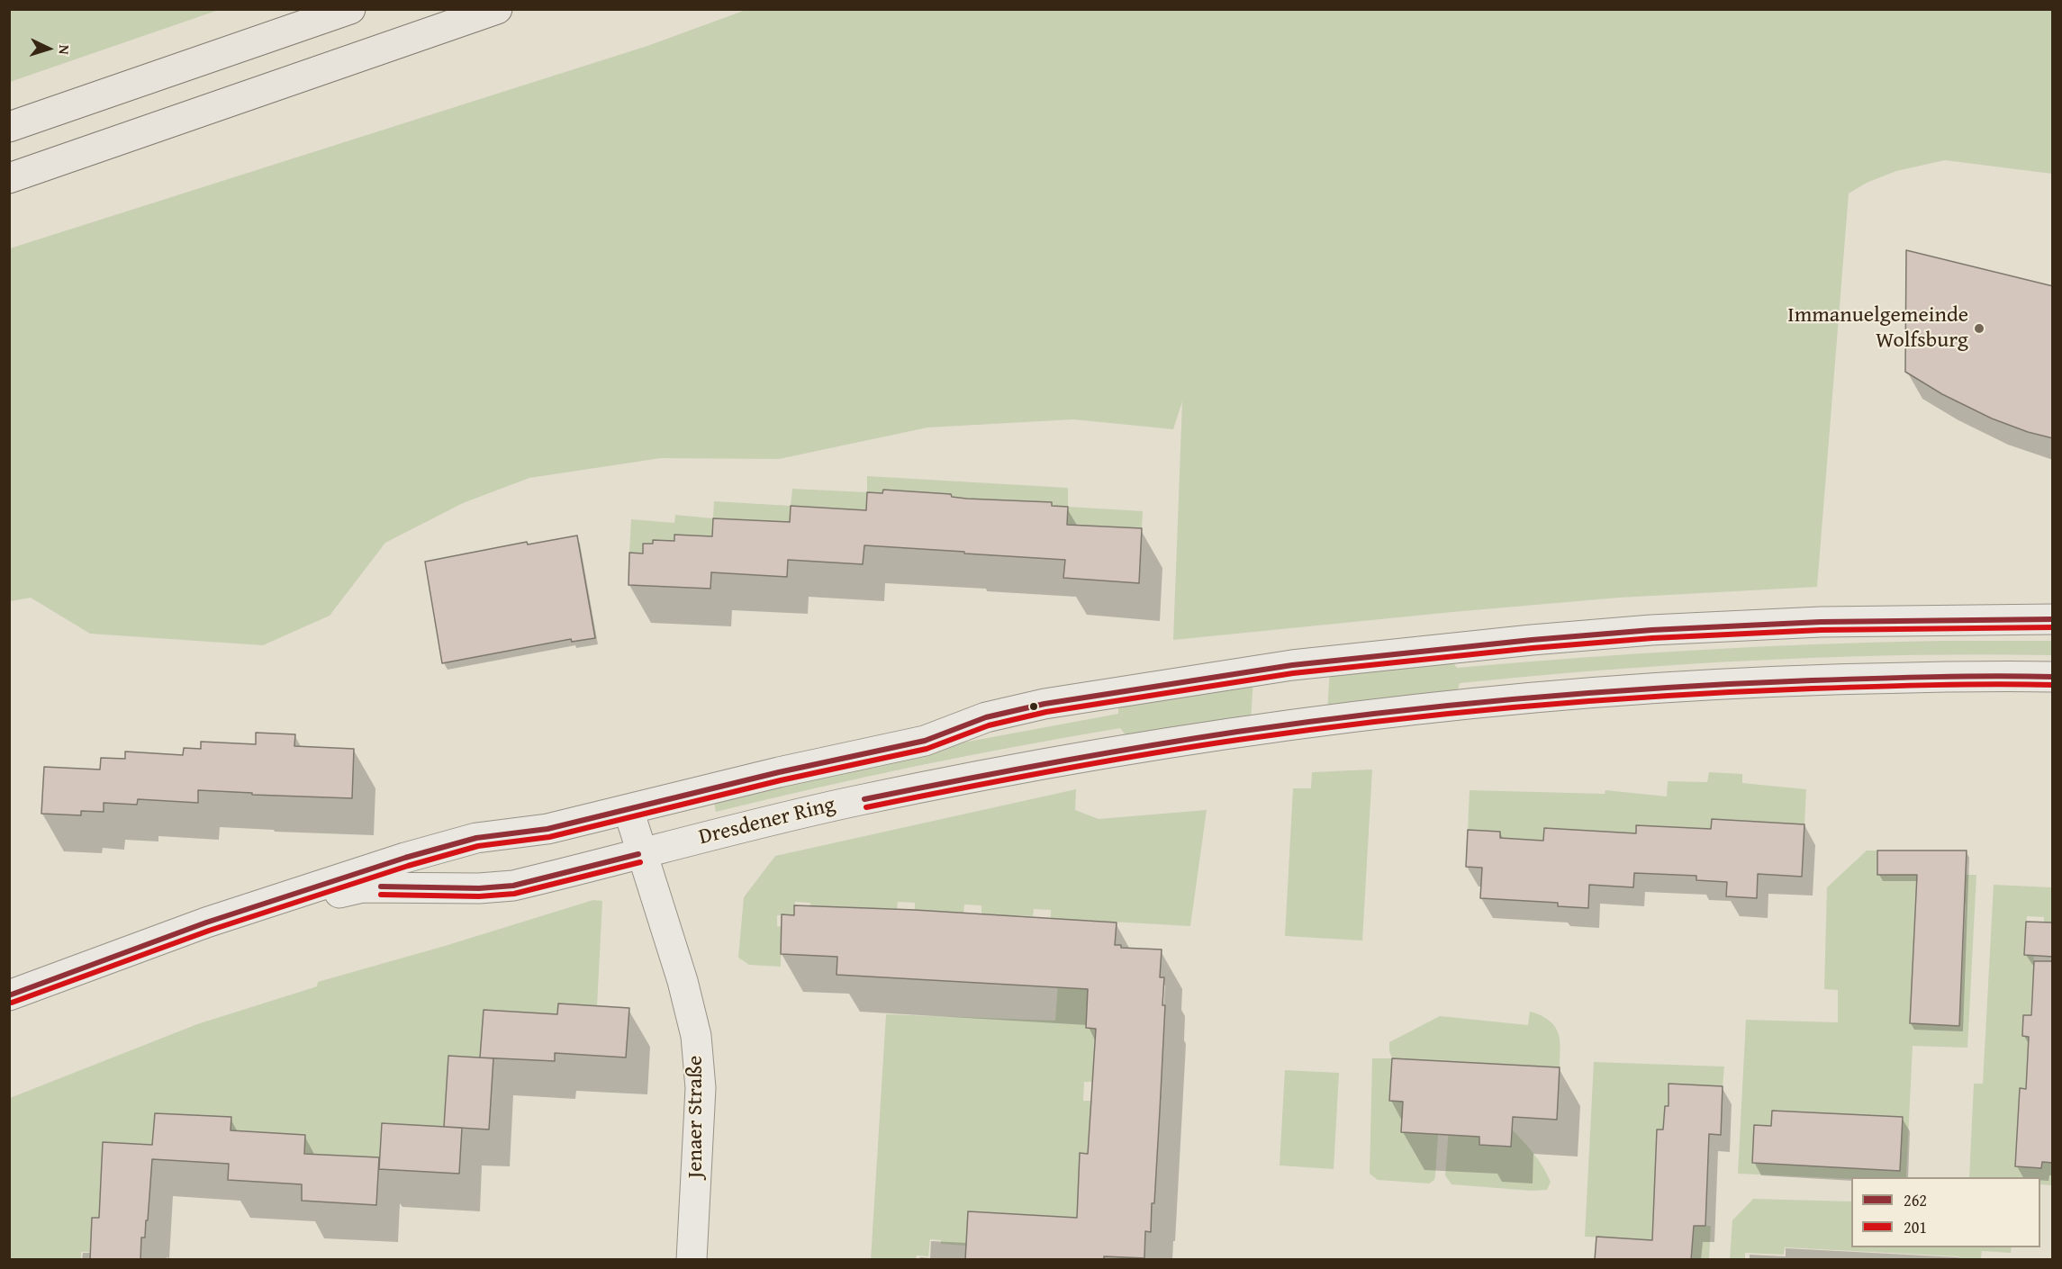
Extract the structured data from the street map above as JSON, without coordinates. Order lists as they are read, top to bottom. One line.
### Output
{"streets":{"street":["Dresdener Ring","Jenaer Straße"]},"crossings":[["Dresdener Ring","Jenaer Straße"]],"places":["Immanuelgemeinde Wolfsburg"],"lines":["transit line 262","transit line 201"],"legend":["262","201"],"north":"right"}
